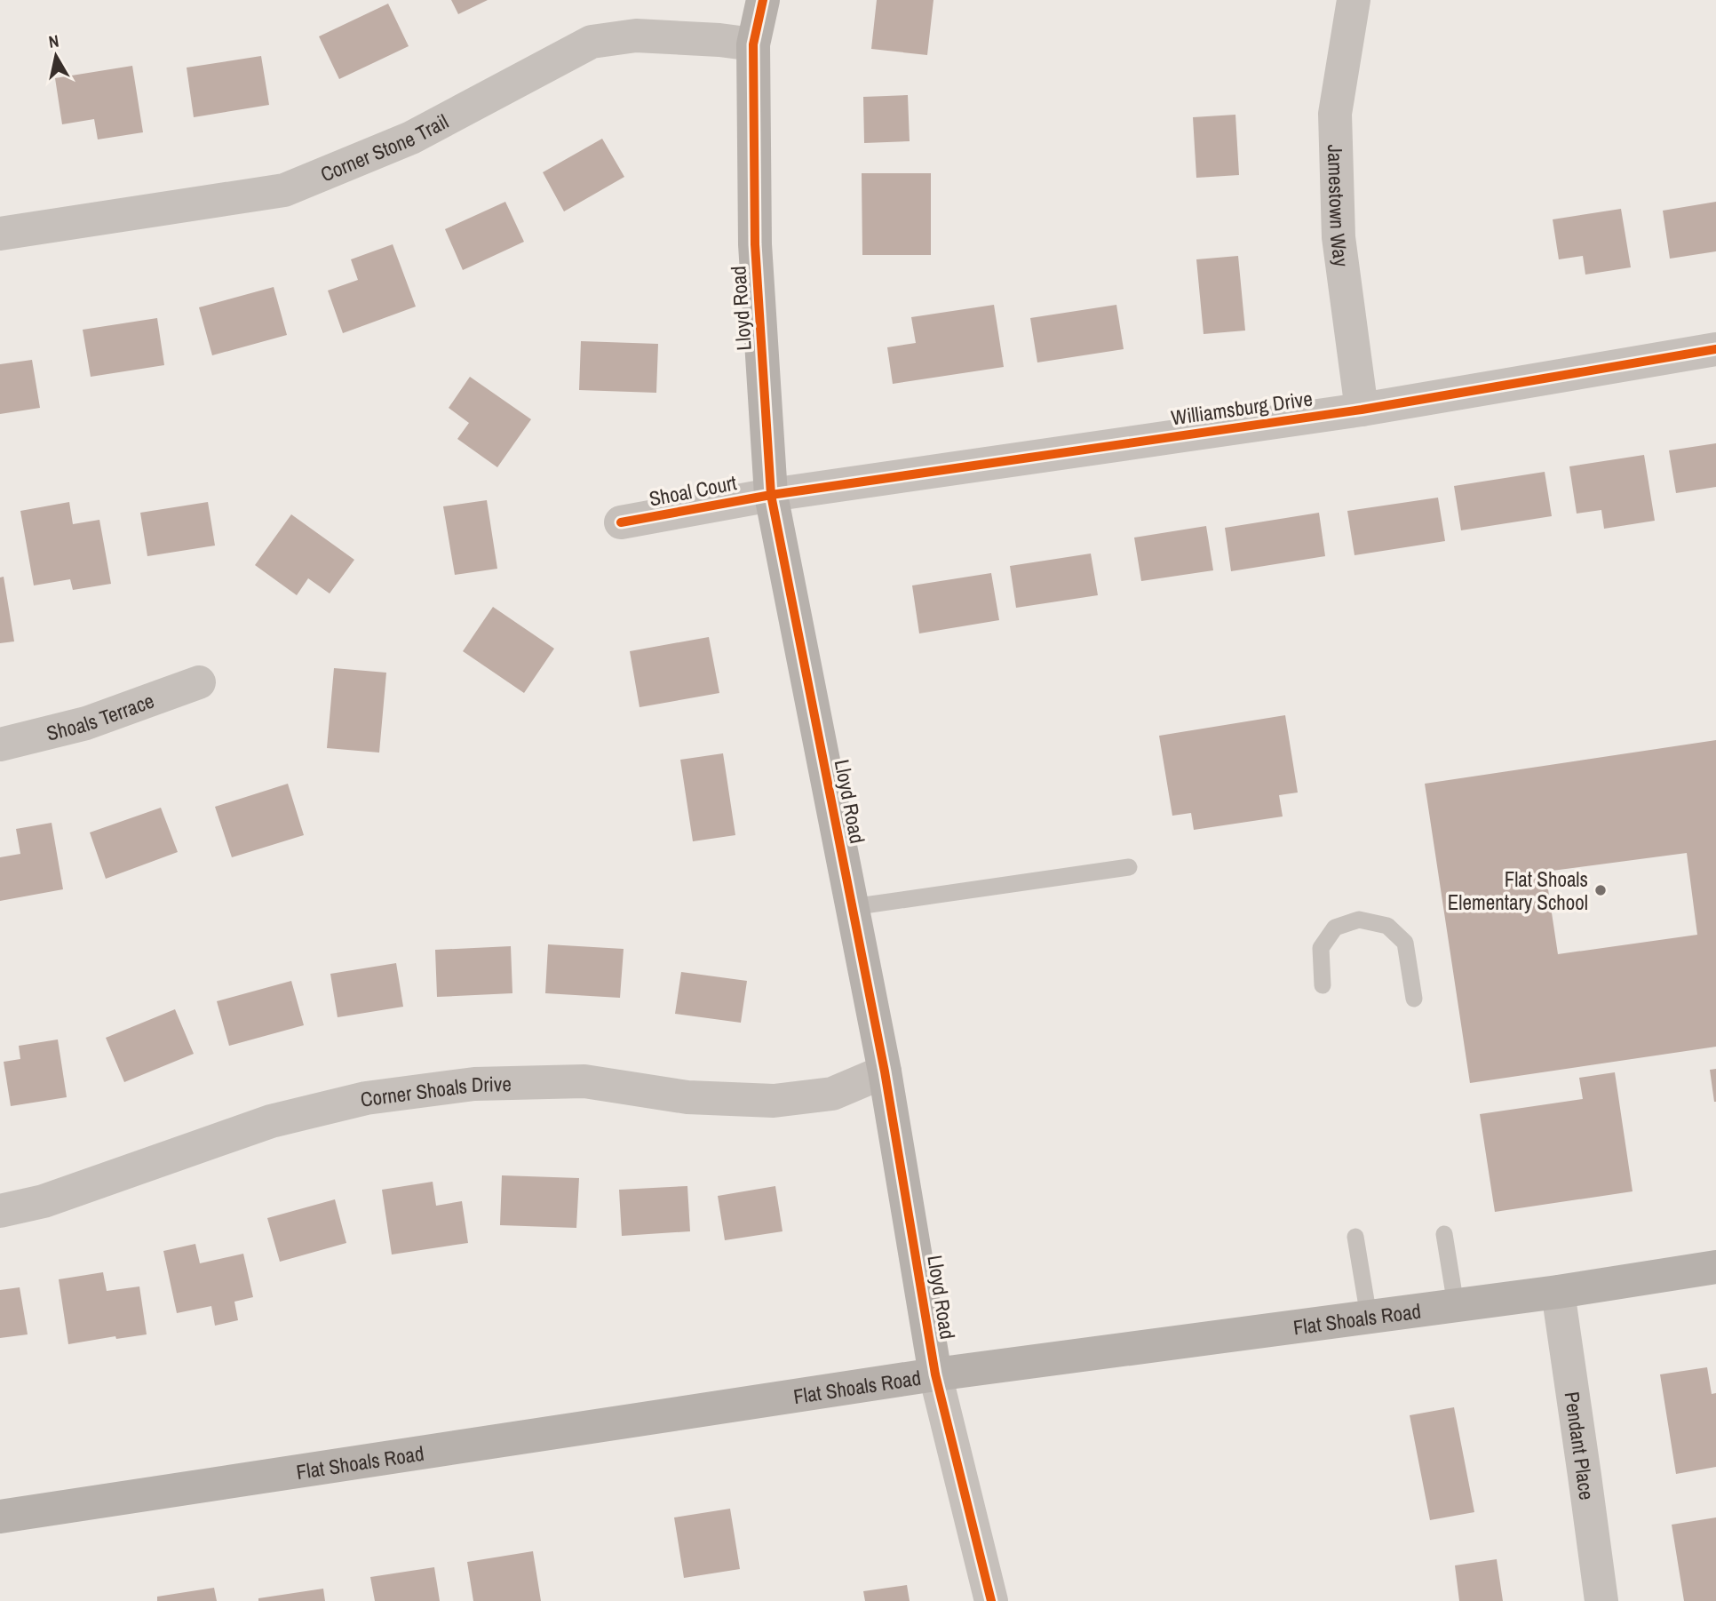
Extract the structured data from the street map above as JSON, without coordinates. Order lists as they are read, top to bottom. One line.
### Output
{"streets":{"main road":["Lloyd Road","Flat Shoals Road"],"street":["Corner Stone Trail","Jamestown Way","Williamsburg Drive","Shoal Court","Shoals Terrace","Corner Shoals Drive","Pendant Place"]},"crossings":[["Corner Stone Trail","Lloyd Road"],["Jamestown Way","Williamsburg Drive"],["Lloyd Road","Williamsburg Drive"],["Lloyd Road","Shoal Court"],["Lloyd Road","Corner Shoals Drive"],["Lloyd Road","Flat Shoals Road"],["Williamsburg Drive","Shoal Court"],["Flat Shoals Road","Pendant Place"]],"places":["Flat Shoals Elementary School"],"north":"top"}
